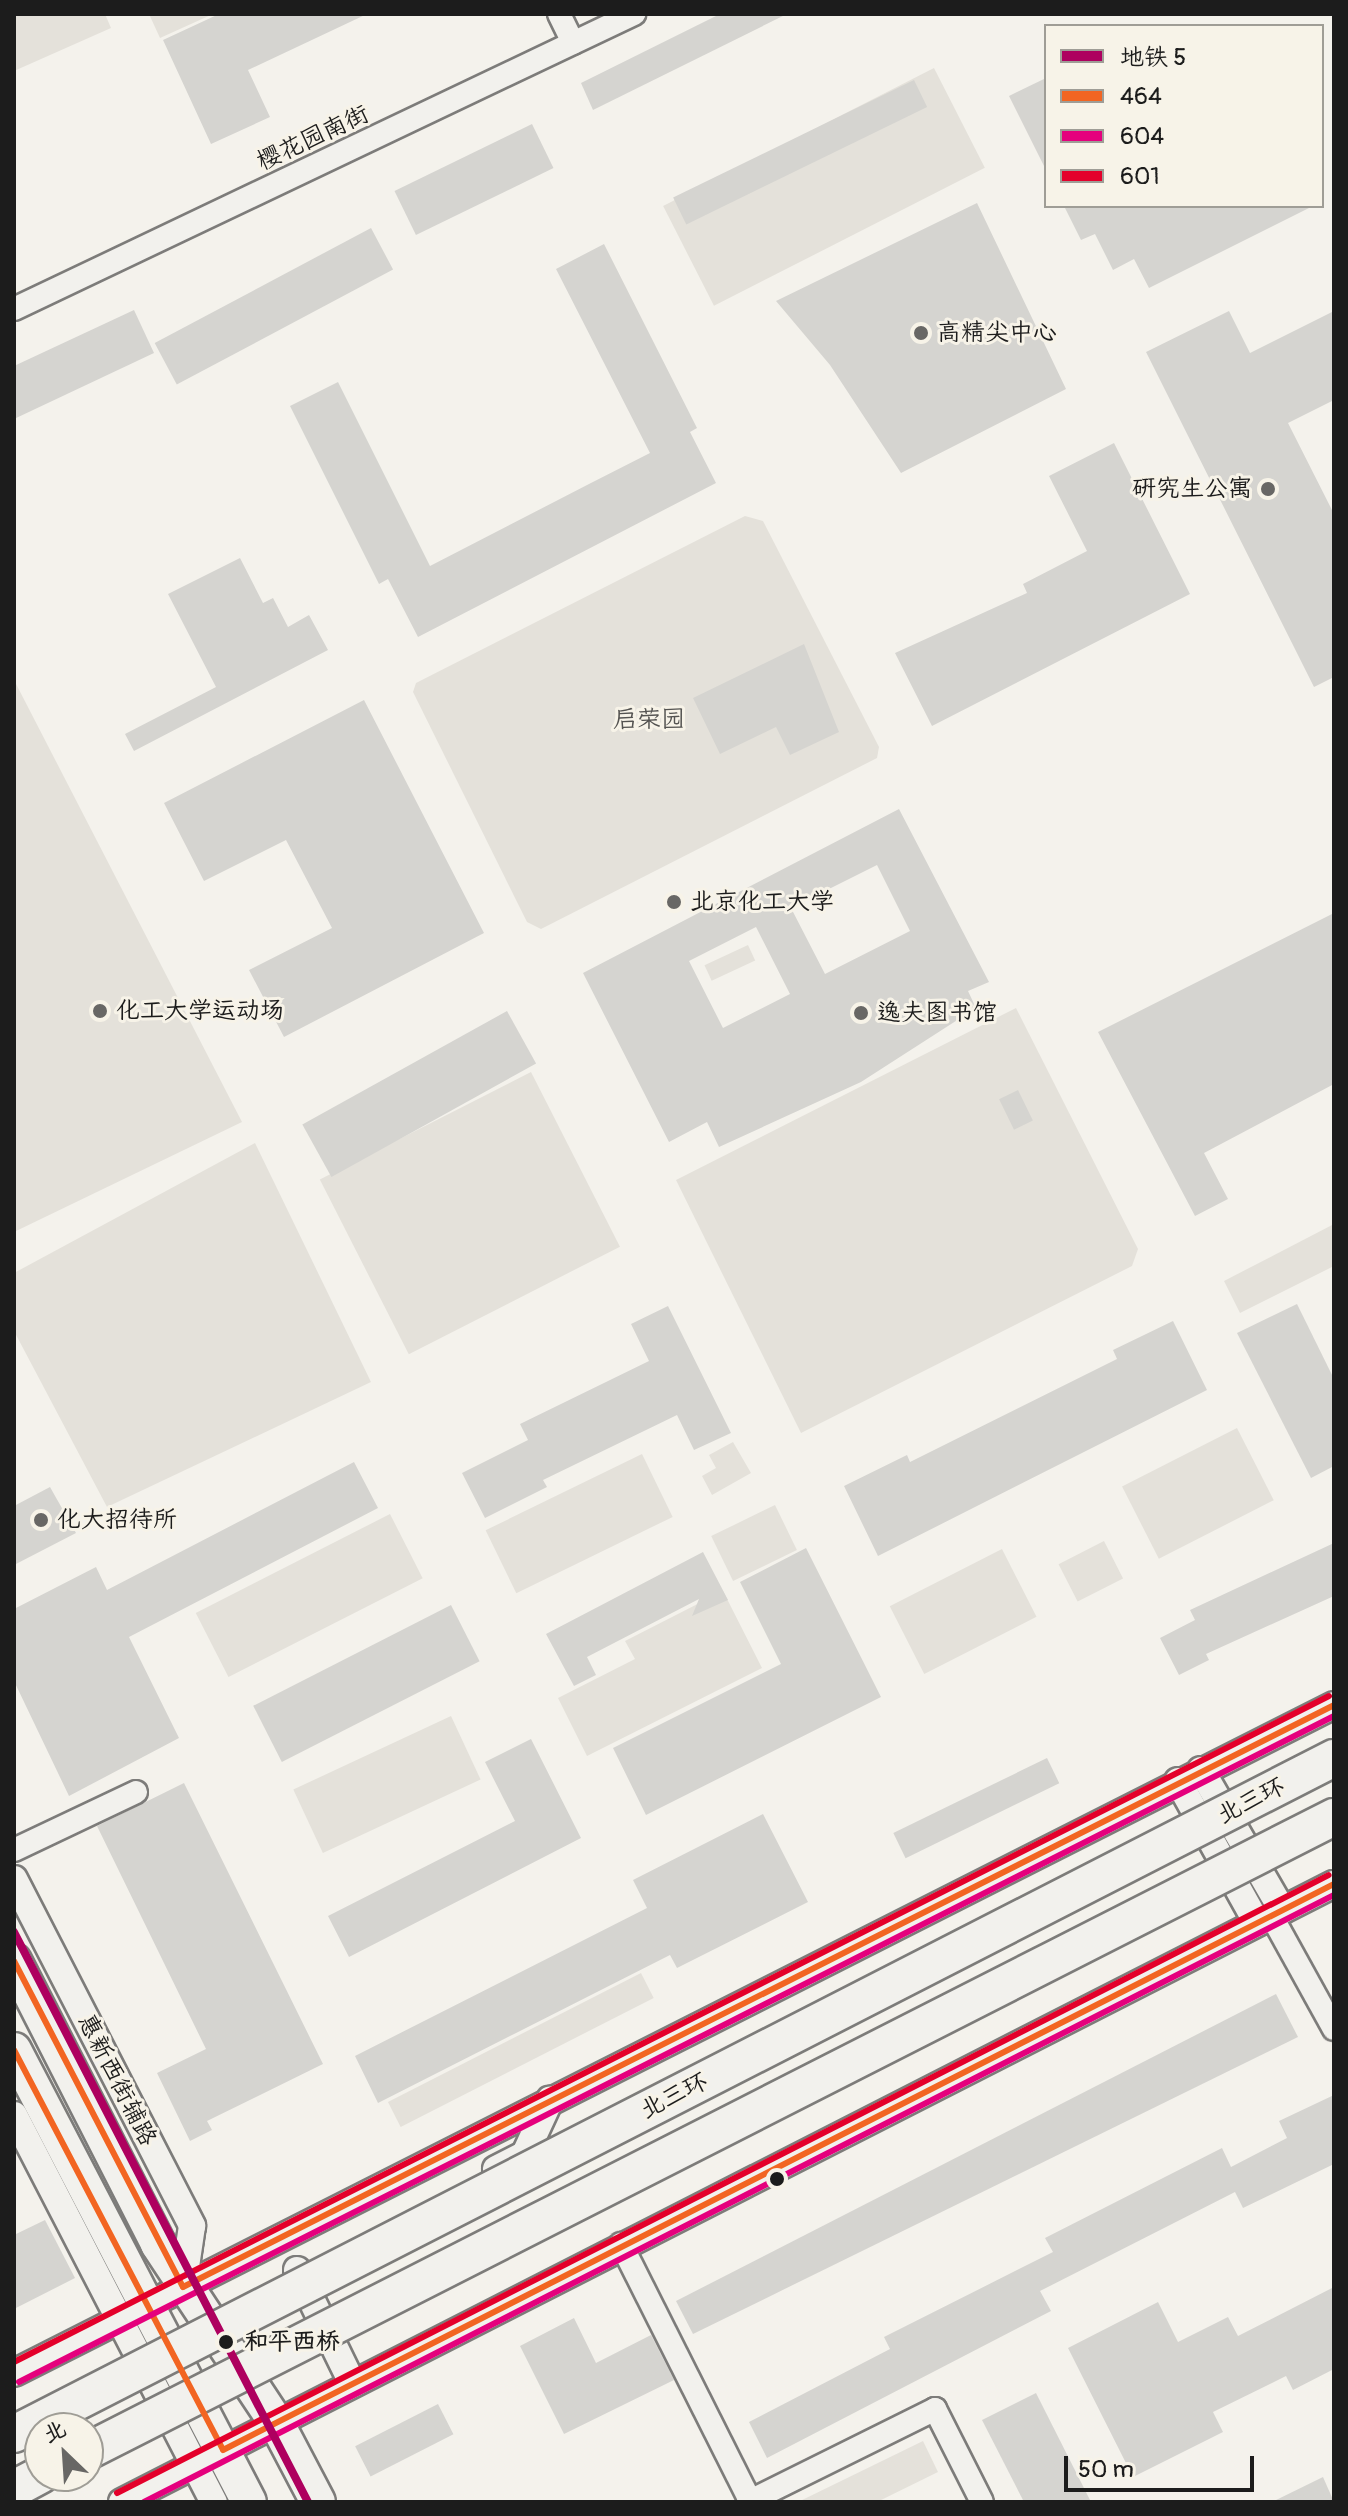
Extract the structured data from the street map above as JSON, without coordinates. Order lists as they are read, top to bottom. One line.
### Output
{"streets":{"highway":["北三环"],"street":["樱花园南街","惠新西街辅路"]},"parks":["启荣园"],"places":["高精尖中心","研究生公寓","北京化工大学","化工大学运动场","逸夫图书馆","化大招待所","和平西桥"],"lines":["transit line 601","transit line 464","transit line 604","metro line 5"],"legend":["地铁 5","464","604","601"],"scale_bar":"50 m","north":"top left"}
